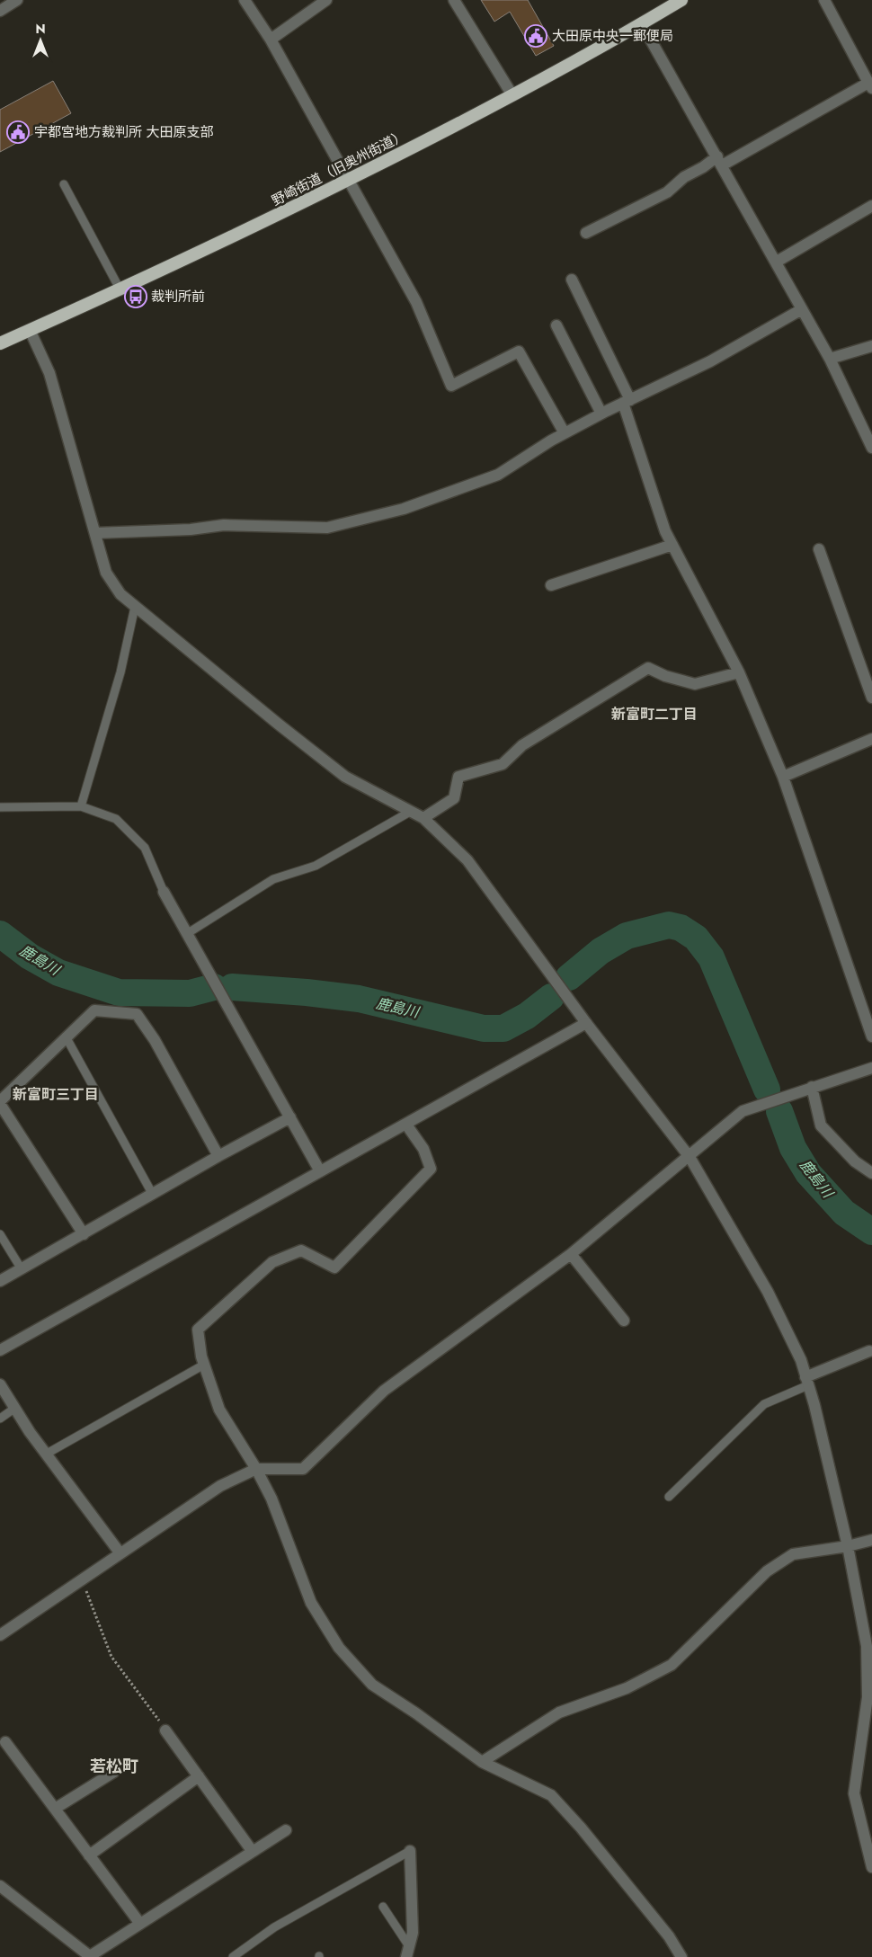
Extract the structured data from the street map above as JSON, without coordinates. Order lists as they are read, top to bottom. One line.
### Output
{"streets":{"highway":["野崎街道（旧奥州街道）"]},"districts":["新富町二丁目","新富町三丁目","若松町"],"water":["鹿島川"],"places":{"public building":["大田原中央一郵便局","宇都宮地方裁判所 大田原支部"],"bus stop":["裁判所前"]},"north":"top"}
